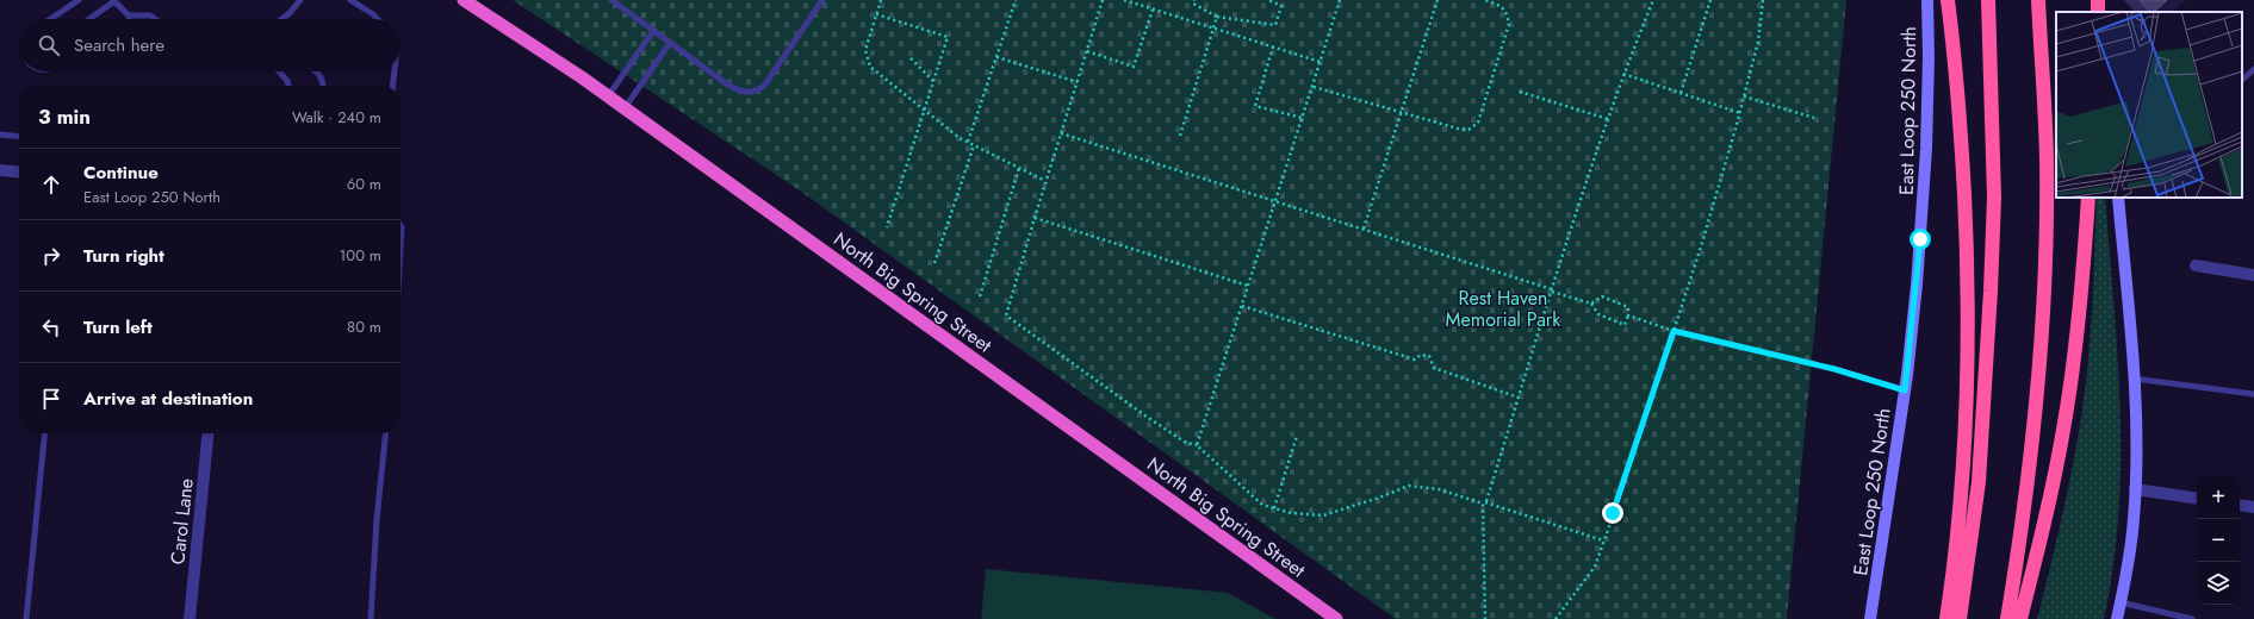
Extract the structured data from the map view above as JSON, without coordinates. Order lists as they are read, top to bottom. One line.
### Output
{"streets":{"highway":["North Big Spring Street"],"main road":["East Loop 250 North"],"street":["Carol Lane"]},"parks":["Rest Haven Memorial Park"],"page":{"search":"Search here","heading":["3 min","Walk · 240 m"],"list":[["Continue","East Loop 250 North","60 m"],["Turn right","100 m"],["Turn left","80 m"],"Arrive at destination"],"map_buttons":["+","−"]}}
